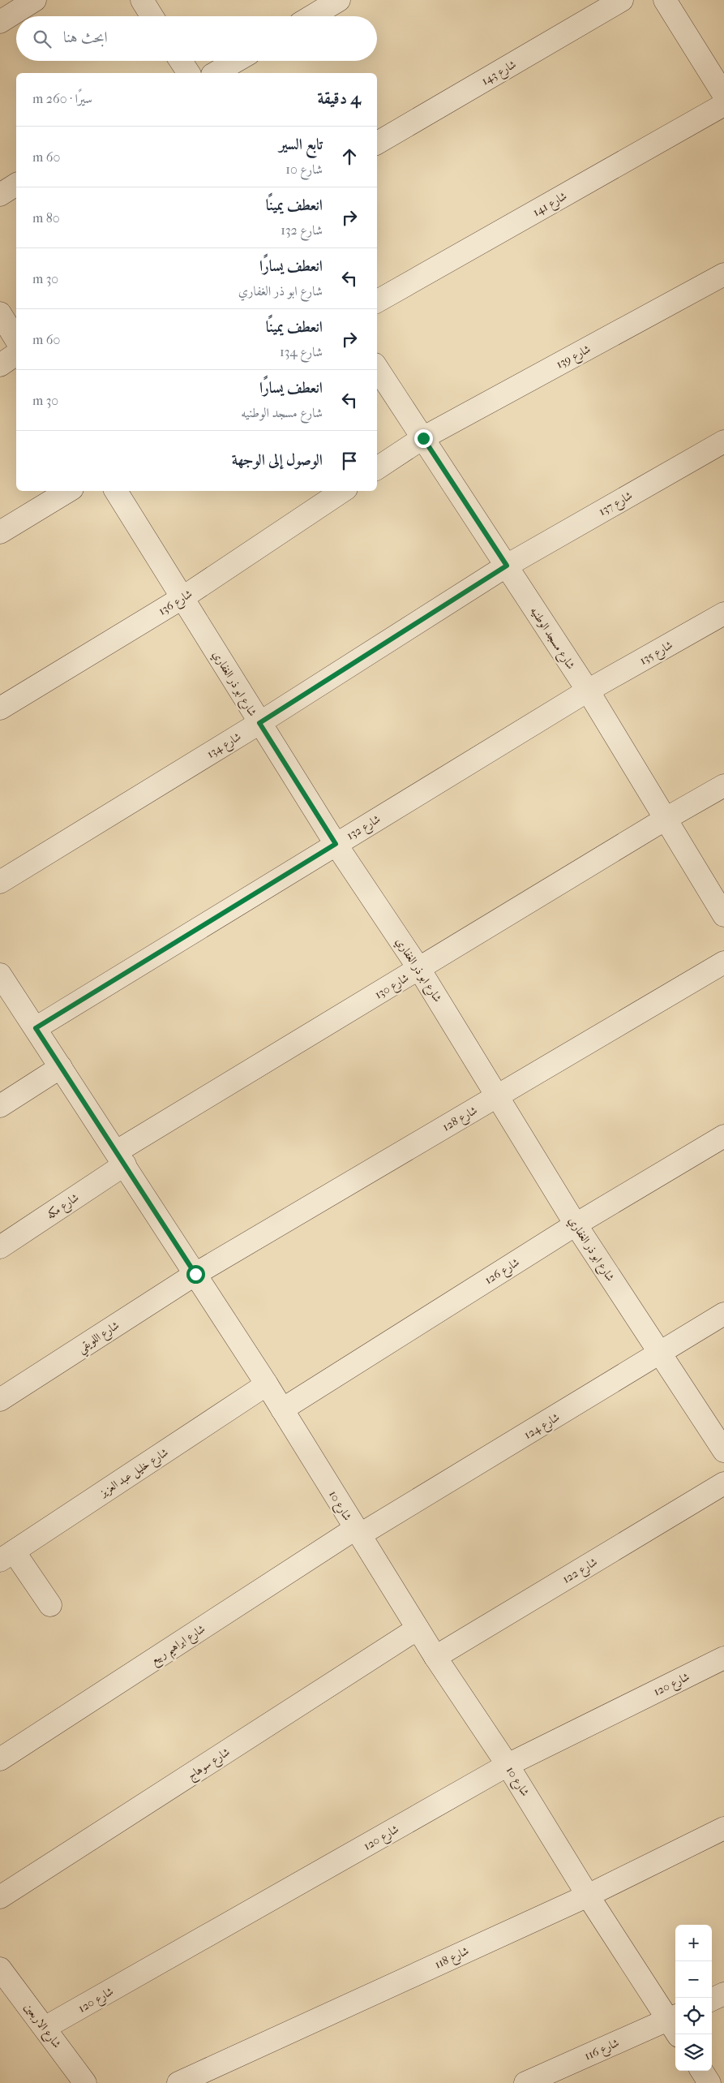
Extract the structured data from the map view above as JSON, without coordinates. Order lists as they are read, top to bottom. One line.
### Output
{"streets":{"street":["شارع 143","شارع 141","شارع 139","شارع 137","شارع 136","شارع مسجد الوطنيه","شارع 135","شارع ابو ذر الغفاري","شارع 134","شارع 132","شارع 130","شارع 128","شارع مكه","شارع 126","شارع اللويقي","شارع 124","شارع خليل عبد العزيز","شارع 10","شارع 122","شارع ابراهيم ربيع","شارع 120","شارع سوهاج","شارع 118","شارع الاربعين","شارع 116"]},"crossings":[["شارع 139","شارع مسجد الوطنيه"],["شارع 137","شارع مسجد الوطنيه"],["شارع 137","شارع 134"],["شارع 136","شارع ابو ذر الغفاري"],["شارع مسجد الوطنيه","شارع 135"],["شارع مسجد الوطنيه","شارع 134"],["شارع مسجد الوطنيه","شارع 132"],["شارع مسجد الوطنيه","شارع 130"],["شارع 135","شارع 132"],["شارع ابو ذر الغفاري","شارع 134"],["شارع ابو ذر الغفاري","شارع 132"],["شارع ابو ذر الغفاري","شارع 130"],["شارع ابو ذر الغفاري","شارع 128"],["شارع ابو ذر الغفاري","شارع 126"],["شارع ابو ذر الغفاري","شارع 124"],["شارع 132","شارع 10"],["شارع 130","شارع مكه"],["شارع 130","شارع 10"],["شارع 128","شارع اللويقي"],["شارع 128","شارع 10"],["شارع مكه","شارع 10"],["شارع 126","شارع 10"],["شارع اللويقي","شارع 10"],["شارع 124","شارع 10"],["شارع 124","شارع ابراهيم ربيع"],["شارع خليل عبد العزيز","شارع 10"],["شارع 10","شارع 122"],["شارع 10","شارع ابراهيم ربيع"],["شارع 10","شارع 120"],["شارع 10","شارع سوهاج"],["شارع 10","شارع 118"],["شارع 10","شارع 116"],["شارع 120","شارع الاربعين"]],"page":{"search":"ابحث هنا","heading":["4 دقيقة","سيرًا · 260 m"],"list":[["تابع السير","شارع 10","60 m"],["انعطف يمينًا","شارع 132","80 m"],["انعطف يسارًا","شارع ابو ذر الغفاري","30 m"],["انعطف يمينًا","شارع 134","60 m"],["انعطف يسارًا","شارع مسجد الوطنيه","30 m"],"الوصول إلى الوجهة"],"map_buttons":["+","−"]}}
